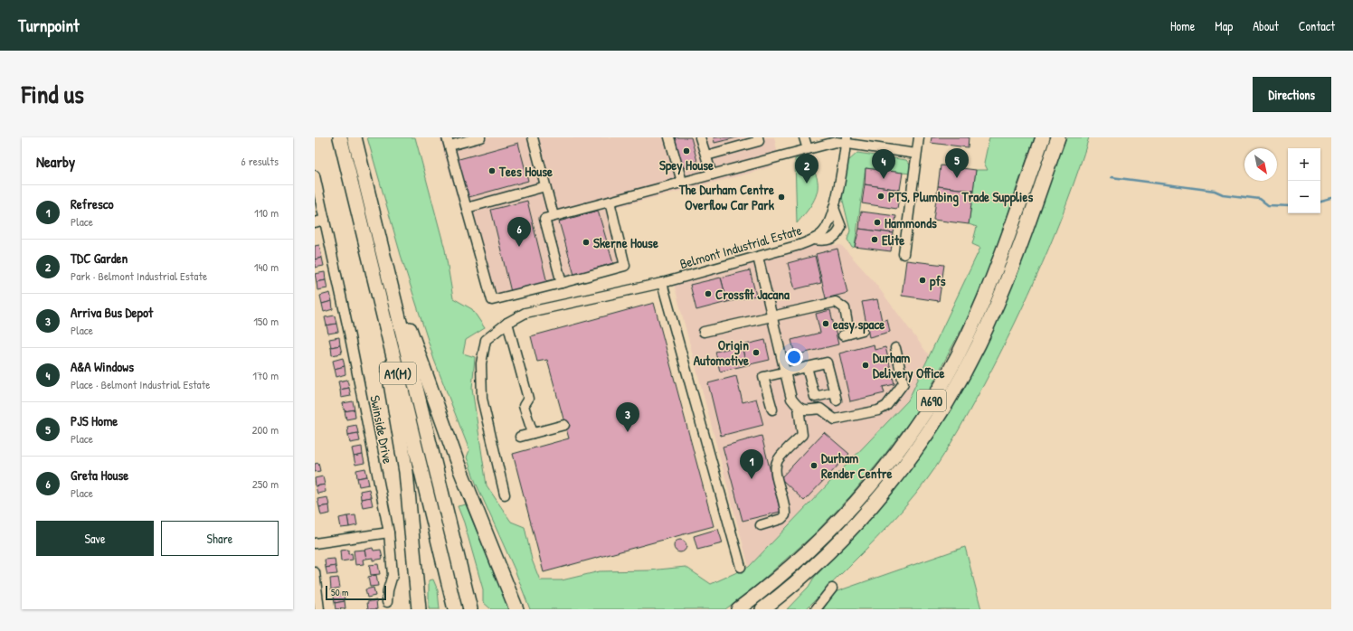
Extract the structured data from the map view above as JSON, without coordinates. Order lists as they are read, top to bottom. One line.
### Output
{"streets":{"highway":["A1(M)","A690"],"street":["Belmont Industrial Estate","Swinside Drive"]},"places":["Spey House","Tees House","PTS, Plumbing Trade Supplies","The Durham Centre Overflow Car Park","Hammonds","Elite","Skerne House","pfs","Crossfit Jacana","easy space","Origin Automotive","Durham Delivery Office","Durham Render Centre"],"scale_bar":"50 m","north":"bottom right","page":{"header":"Turnpoint","nav":["Home","Map","About","Contact"],"title":"Find us","buttons":["Directions",["Save","Share"]],"heading":["Nearby","6 results"],"map_buttons":["+","−"],"pins":["5","4","2","6","3","1"],"list":[{"mark":"1","name":"Refresco","note":"Place","value":"110 m"},{"mark":"2","name":"TDC Garden","note":"Park · Belmont Industrial Estate","value":"140 m"},{"mark":"3","name":"Arriva Bus Depot","note":"Place","value":"150 m"},{"mark":"4","name":"A&A Windows","note":"Place · Belmont Industrial Estate","value":"170 m"},{"mark":"5","name":"PJS Home","note":"Place","value":"200 m"},{"mark":"6","name":"Greta House","note":"Place","value":"250 m"}],"scale":"50 m"}}
